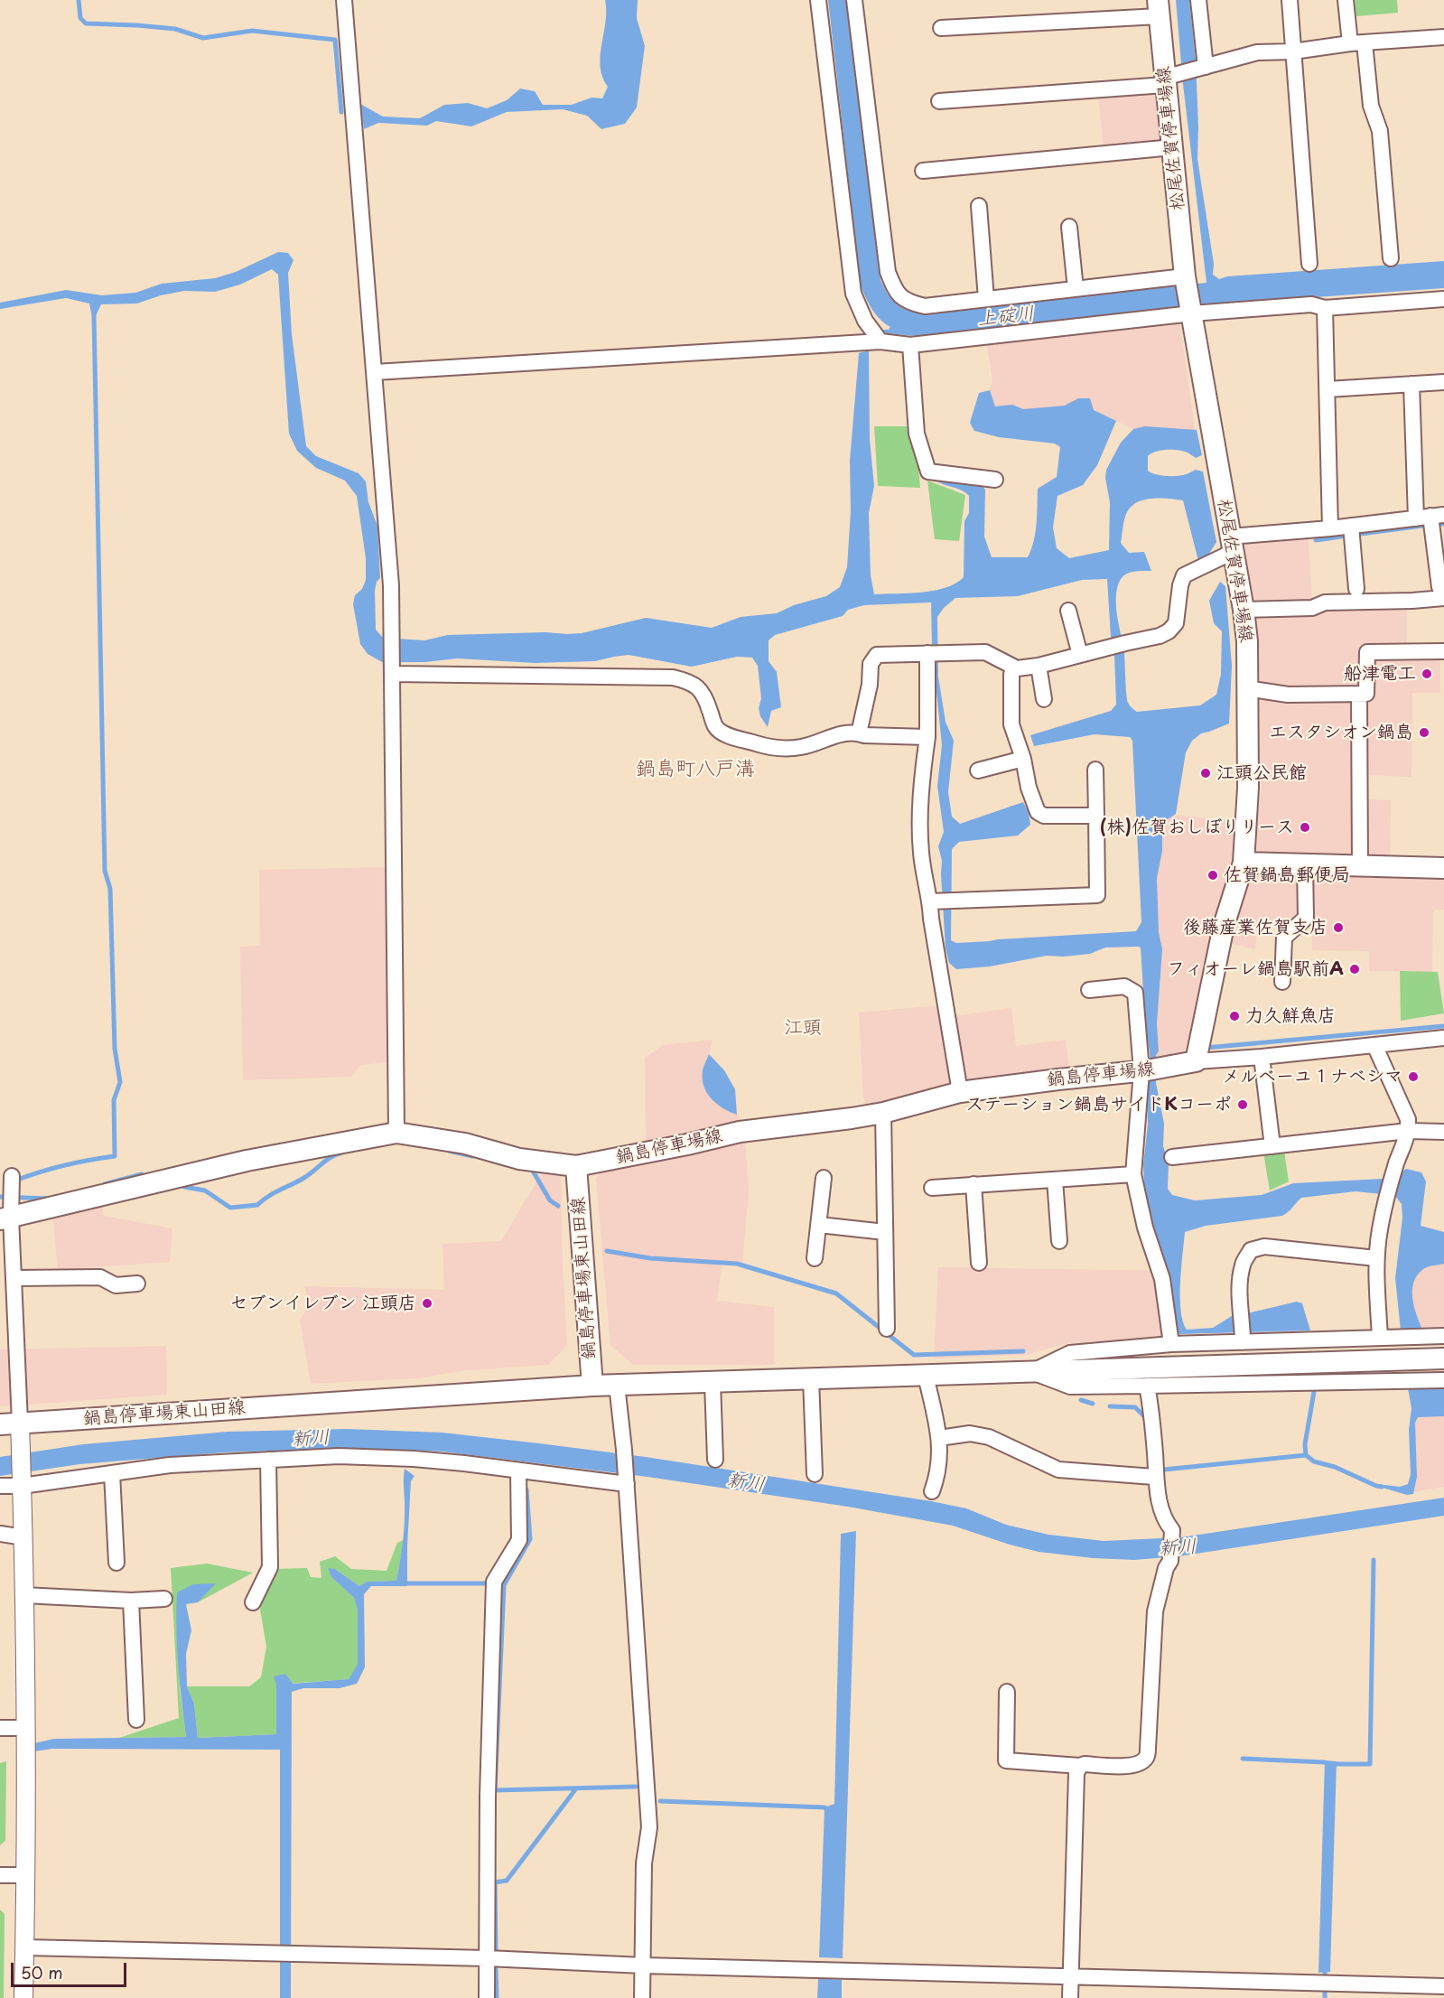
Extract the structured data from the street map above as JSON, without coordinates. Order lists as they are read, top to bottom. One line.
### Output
{"streets":{"main road":["松尾佐賀停車場線","鍋島停車場線","鍋島停車場東山田線"]},"crossings":[["鍋島停車場線","鍋島停車場東山田線"]],"districts":["鍋島町八戸溝","江頭"],"water":["上碇川","新川"],"places":["船津電工","エスタシオン鍋島","江頭公民館","(株)佐賀おしぼりリース","佐賀鍋島郵便局","後藤産業佐賀支店","フィオーレ鍋島駅前A","力久鮮魚店","メルベーユ１ナベシマ","ステーション鍋島サイドKコーポ","セブンイレブン 江頭店"],"scale_bar":"50 m"}
